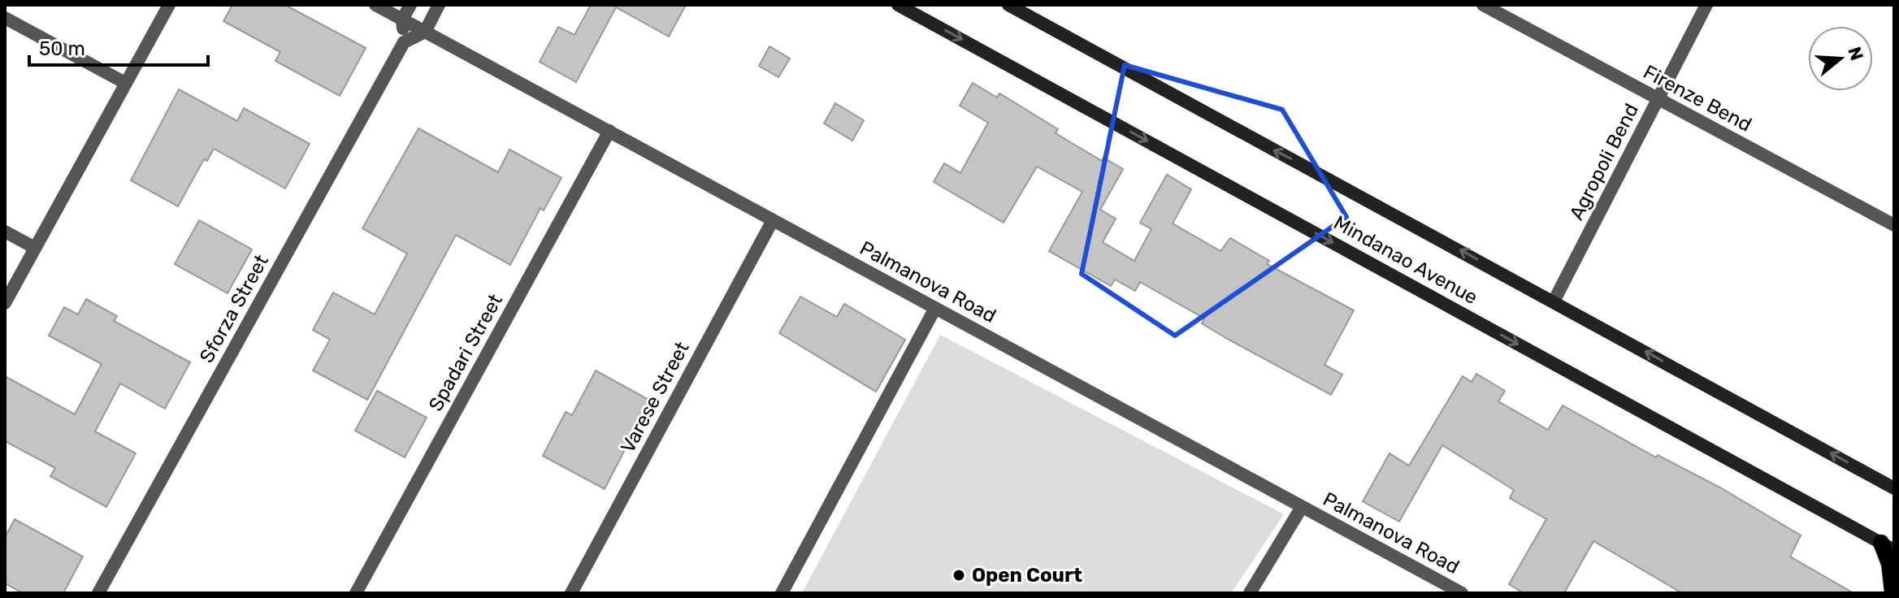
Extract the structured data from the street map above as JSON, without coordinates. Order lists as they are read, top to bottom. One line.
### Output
{"streets":{"main road":["Mindanao Avenue"],"street":["Firenze Bend","Agropoli Bend","Palmanova Road","Sforza Street","Spadari Street","Varese Street"]},"crossings":[["Firenze Bend","Agropoli Bend"],["Agropoli Bend","Mindanao Avenue"],["Palmanova Road","Spadari Street"],["Palmanova Road","Varese Street"]],"places":["Open Court"],"scale_bar":"50 m","north":"right"}
